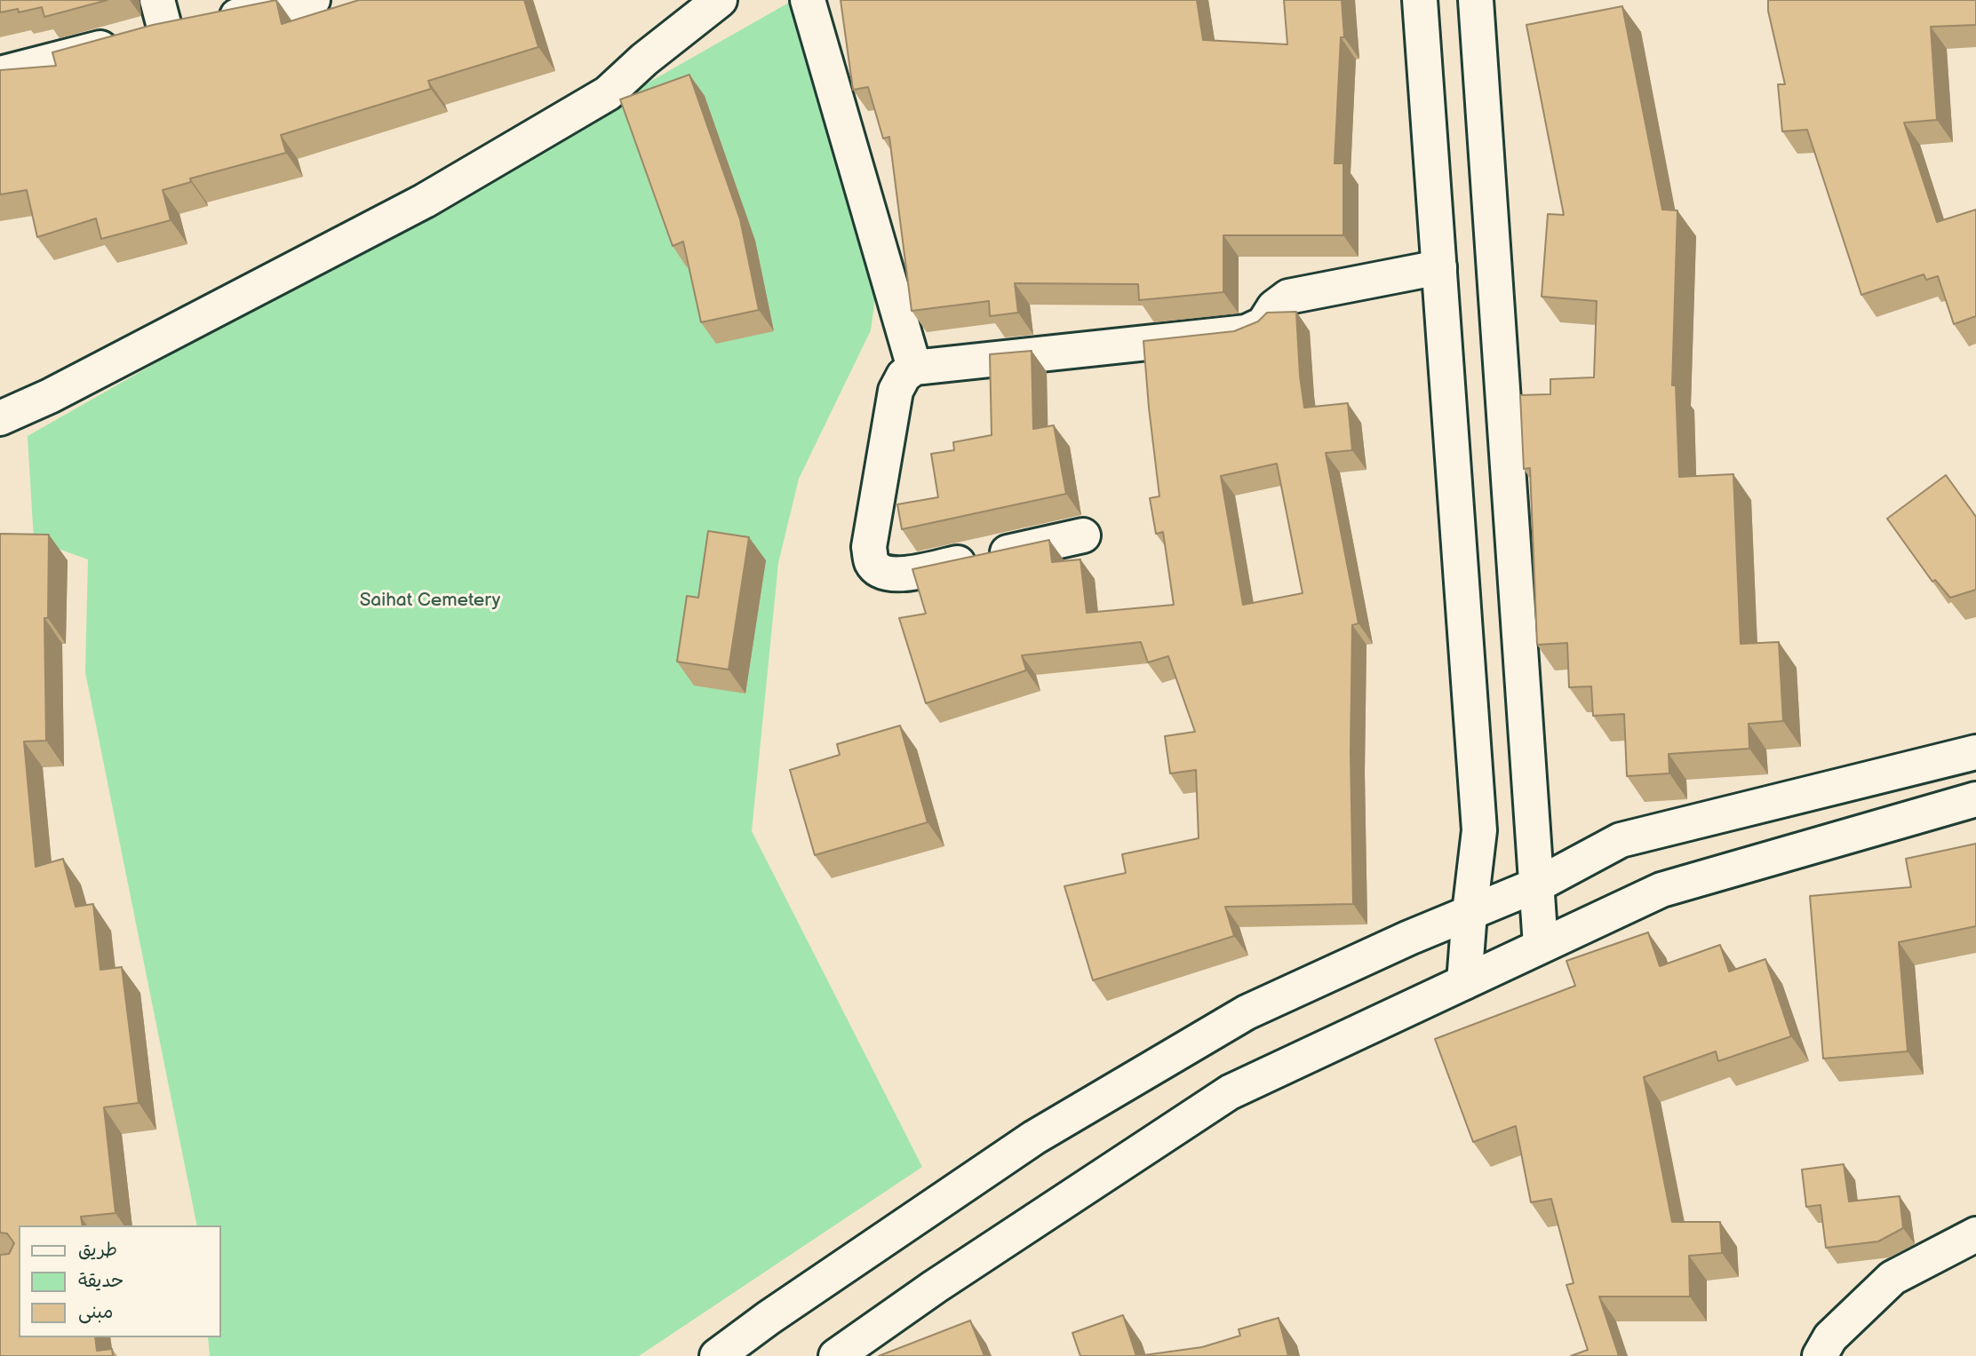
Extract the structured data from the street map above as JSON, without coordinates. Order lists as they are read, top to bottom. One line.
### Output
{"parks":["Saihat Cemetery"],"legend":["طريق","حديقة","مبنى"]}
